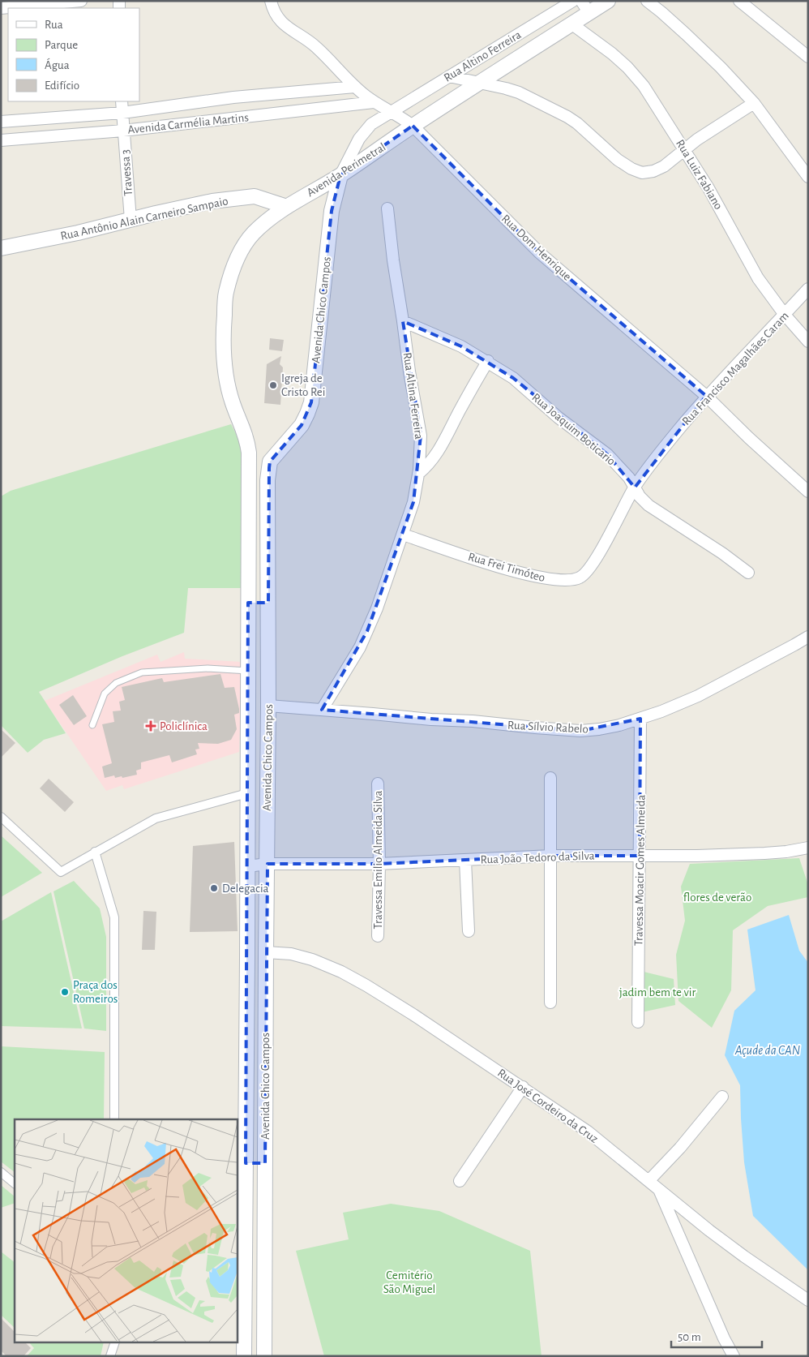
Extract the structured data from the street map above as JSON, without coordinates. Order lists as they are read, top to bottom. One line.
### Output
{"streets":{"street":["Rua Altino Ferreira","Avenida Carmélia Martins","Avenida Perimetral","Travessa 3","Rua Luiz Fabiano","Rua Antônio Alain Carneiro Sampaio","Rua Dom Henrique","Avenida Chico Campos","Rua Francisco Magalhães Caram","Rua Altina Ferreira","Rua Joaquim Boticario","Rua Frei Timóteo","Rua Sílvio Rabelo","Rua João Tedoro da Silva","Travessa Emilio Almeida Silva","Travessa Moacir Gomes Almeida","Rua José Cordeiro da Cruz"]},"crossings":[["Rua Altino Ferreira","Avenida Perimetral"],["Rua Altino Ferreira","Rua Dom Henrique"],["Rua Altino Ferreira","Avenida Chico Campos"],["Avenida Carmélia Martins","Travessa 3"],["Avenida Carmélia Martins","Rua Dom Henrique"],["Avenida Perimetral","Rua Luiz Fabiano"],["Avenida Perimetral","Rua Antônio Alain Carneiro Sampaio"],["Avenida Perimetral","Rua Dom Henrique"],["Avenida Perimetral","Avenida Chico Campos"],["Travessa 3","Rua Antônio Alain Carneiro Sampaio"],["Rua Luiz Fabiano","Rua Francisco Magalhães Caram"],["Rua Dom Henrique","Rua Francisco Magalhães Caram"],["Avenida Chico Campos","Rua Sílvio Rabelo"],["Avenida Chico Campos","Rua João Tedoro da Silva"],["Avenida Chico Campos","Rua José Cordeiro da Cruz"],["Rua Francisco Magalhães Caram","Rua Joaquim Boticario"],["Rua Francisco Magalhães Caram","Rua Frei Timóteo"],["Rua Altina Ferreira","Rua Joaquim Boticario"],["Rua Altina Ferreira","Rua Frei Timóteo"],["Rua Altina Ferreira","Rua Sílvio Rabelo"],["Rua Sílvio Rabelo","Travessa Moacir Gomes Almeida"],["Rua João Tedoro da Silva","Travessa Emilio Almeida Silva"],["Rua João Tedoro da Silva","Travessa Moacir Gomes Almeida"]],"water":["Açude da CAN"],"parks":["flores de verão","jadim bem te vir","Cemitério São Miguel"],"places":{"other":["Igreja de Cristo Rei","Delegacia","Praça dos Romeiros"],"health":["Policlínica"]},"legend":["Rua","Parque","Água","Edifício"],"scale_bar":"50 m"}
